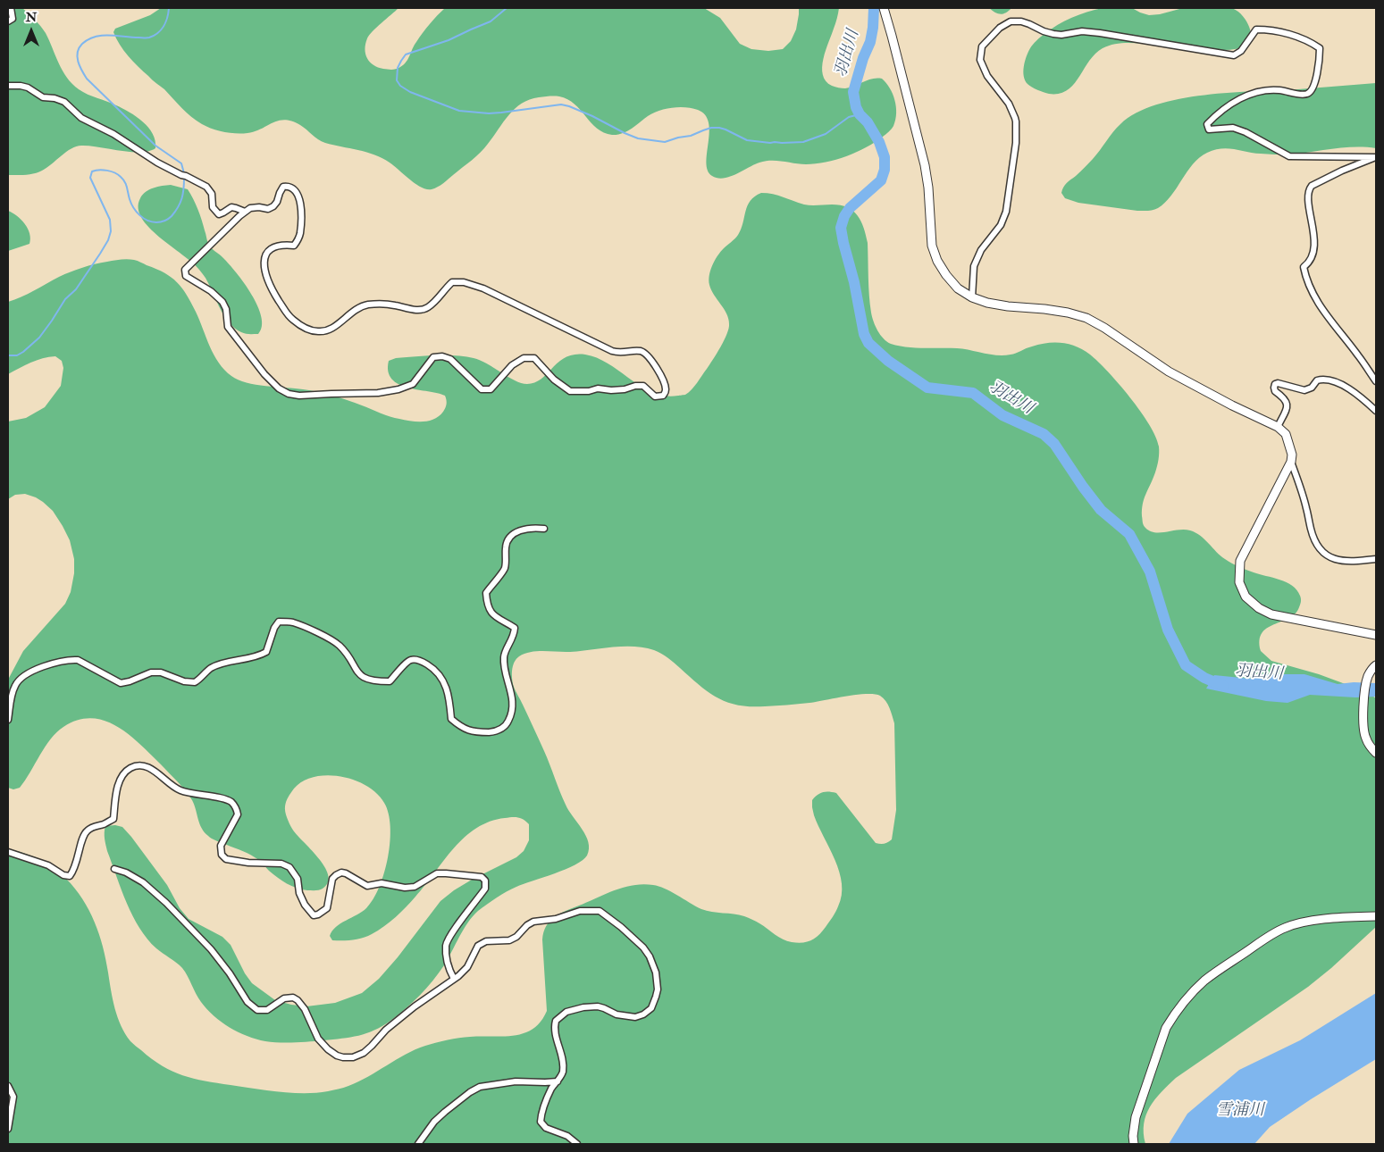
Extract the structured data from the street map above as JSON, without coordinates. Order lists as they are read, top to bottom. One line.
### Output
{"water":["羽出川","雪浦川"],"north":"top"}
